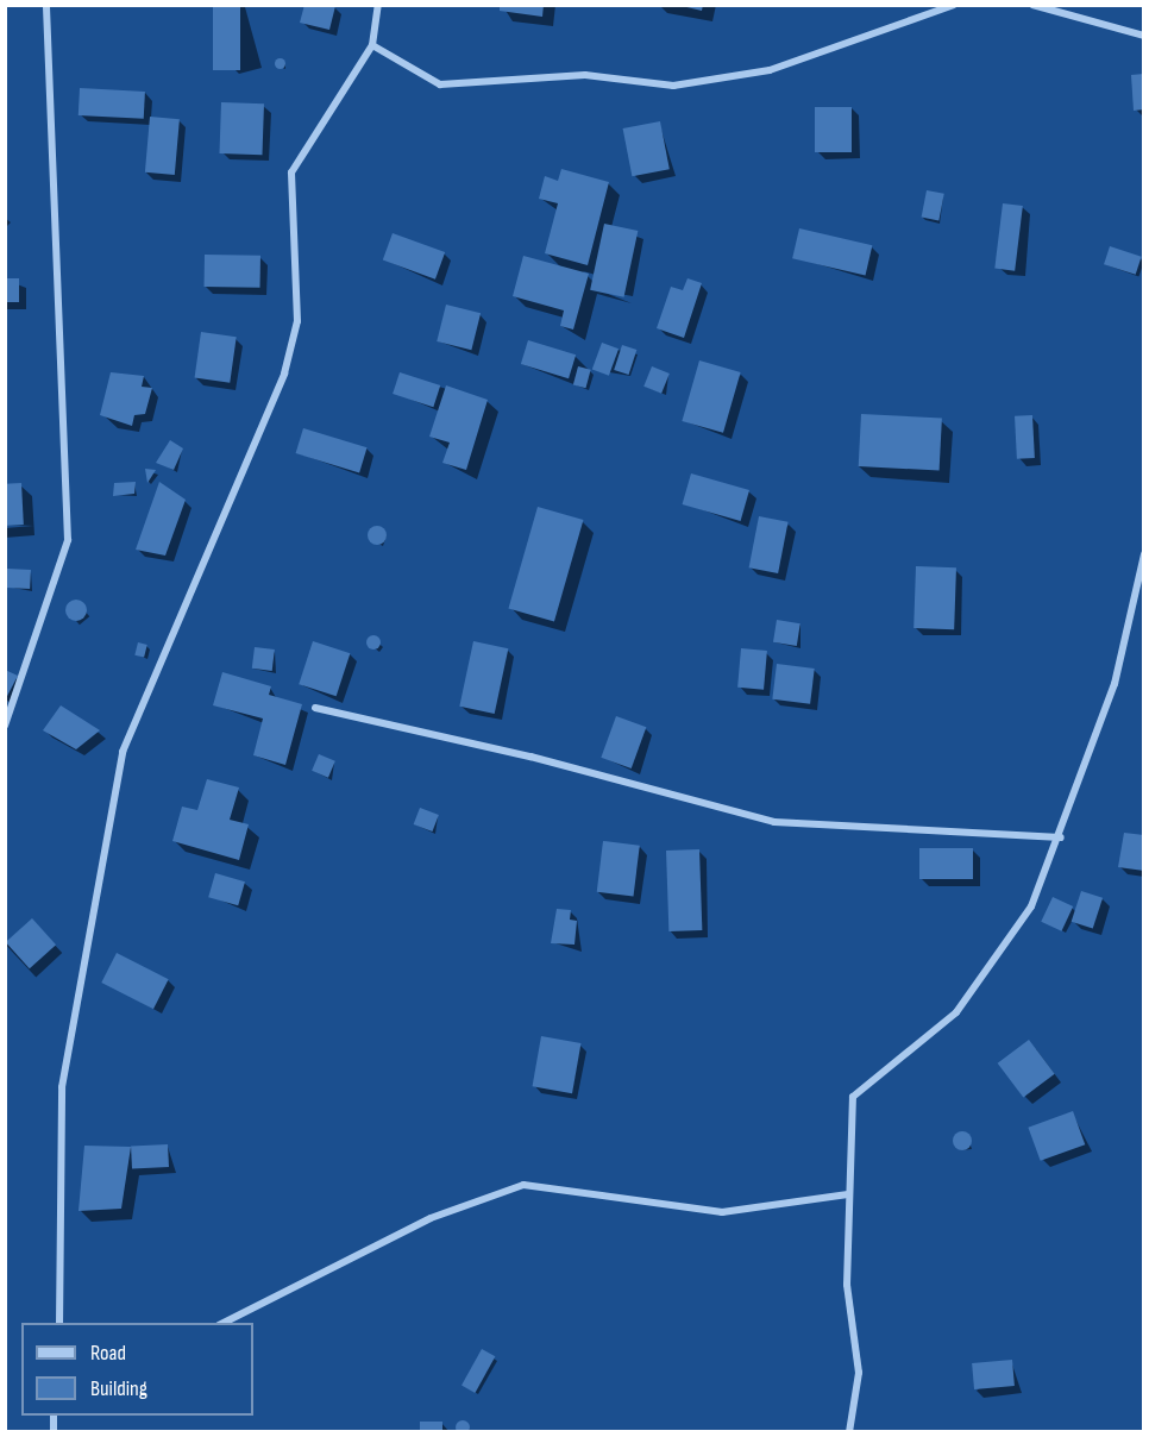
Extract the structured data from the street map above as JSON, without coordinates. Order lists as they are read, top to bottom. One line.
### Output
{"legend":["Road","Building"]}
